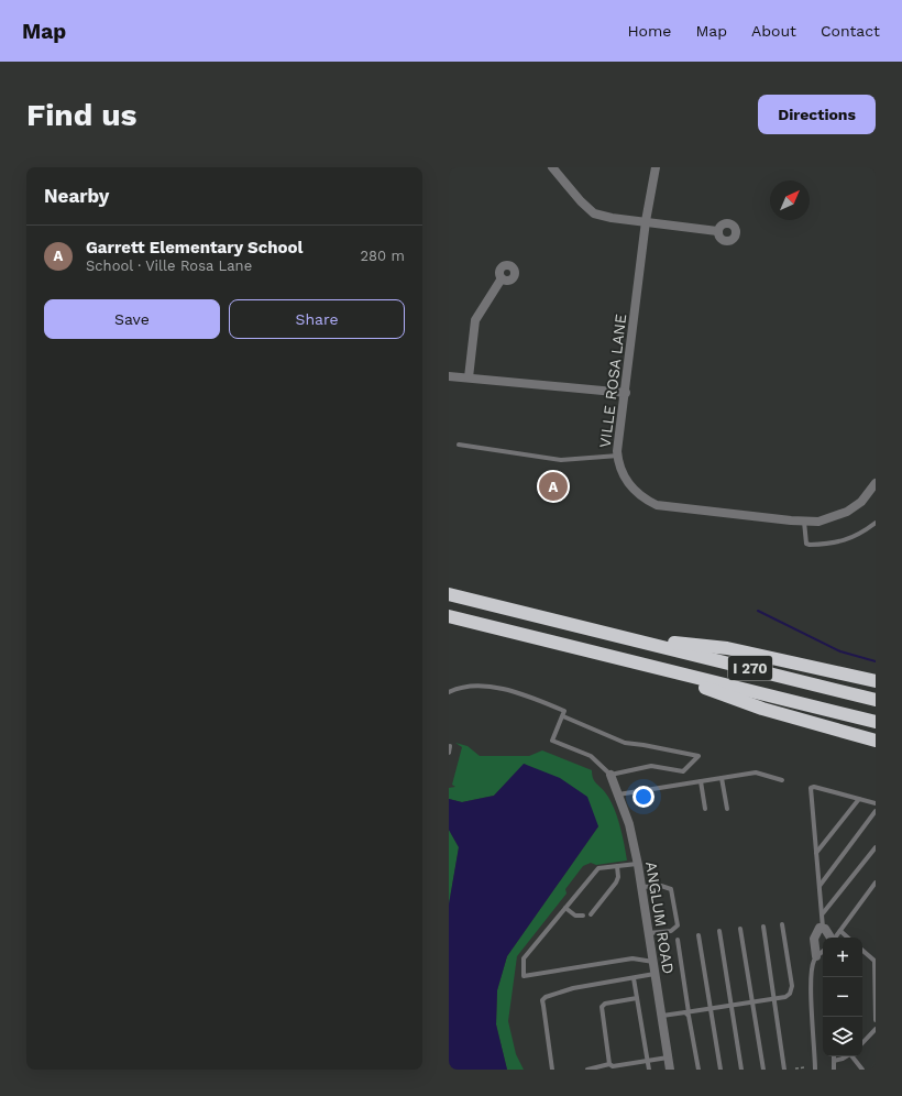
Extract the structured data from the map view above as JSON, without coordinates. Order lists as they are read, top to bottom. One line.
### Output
{"streets":{"highway":["I 270"],"street":["VILLE ROSA LANE","ANGLUM ROAD"]},"north":"top right","page":{"header":"Map","nav":["Home","Map","About","Contact"],"buttons":["Directions",["Save","Share"]],"title":"Find us","heading":"Nearby","list":[{"mark":"A","name":"Garrett Elementary School","note":"School · Ville Rosa Lane","value":"280 m"}],"pins":"A","map_buttons":["+","−"]}}
